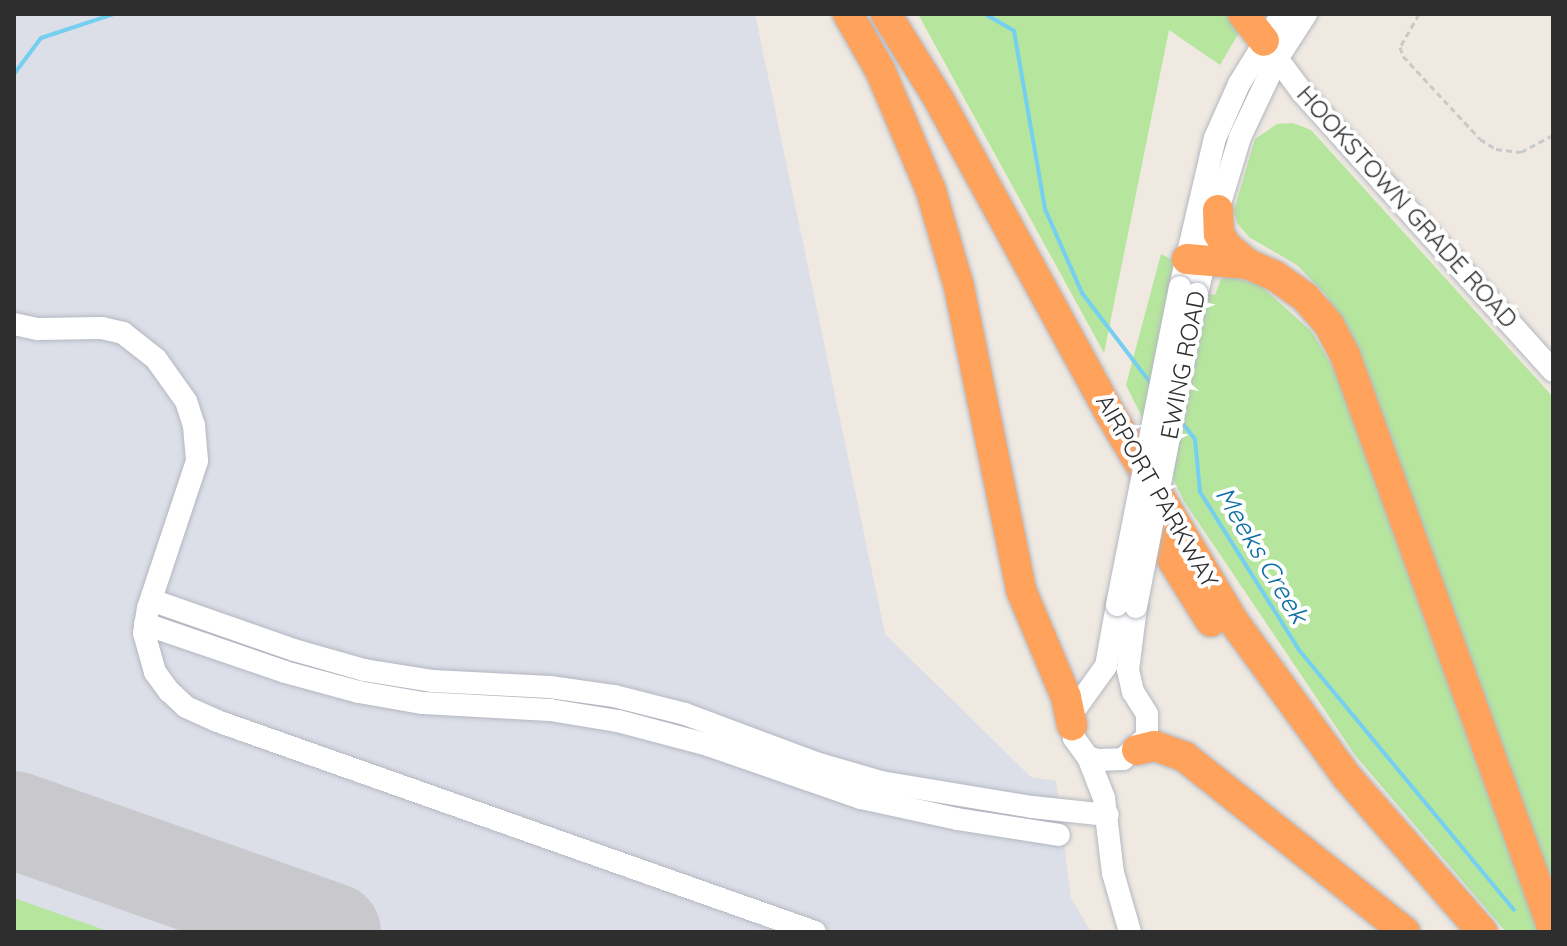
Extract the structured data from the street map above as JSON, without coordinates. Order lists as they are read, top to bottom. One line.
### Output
{"streets":{"highway":["AIRPORT PARKWAY"],"street":["HOOKSTOWN GRADE ROAD","EWING ROAD"]},"crossings":[["HOOKSTOWN GRADE ROAD","EWING ROAD"]],"water":["Meeks Creek"]}
